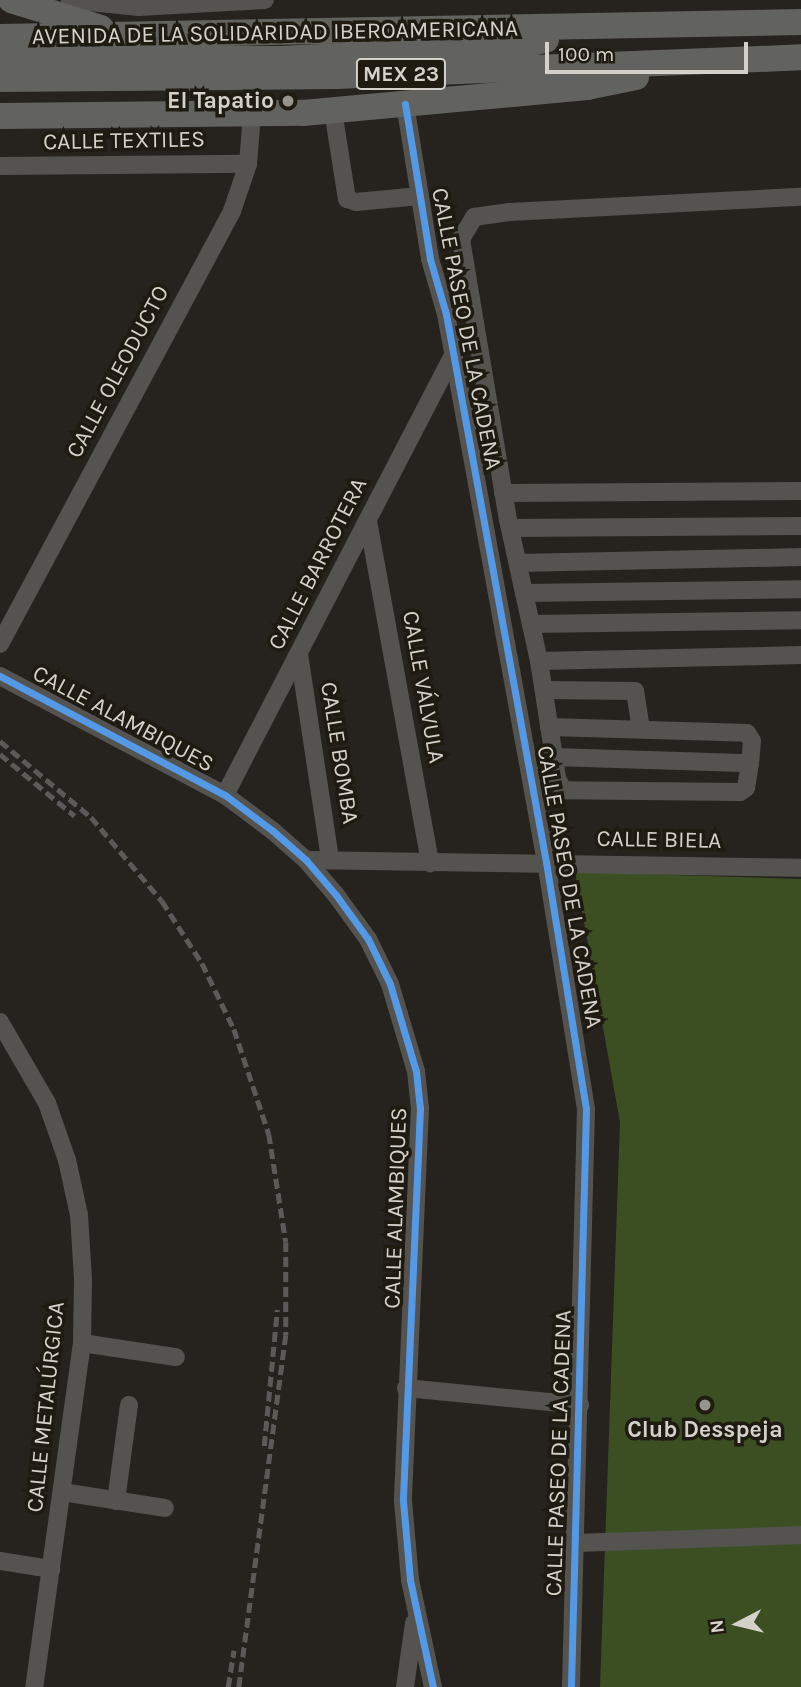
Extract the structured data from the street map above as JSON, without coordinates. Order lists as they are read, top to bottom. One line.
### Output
{"streets":{"highway":["AVENIDA DE LA SOLIDARIDAD IBEROAMERICANA","MEX 23"],"street":["CALLE TEXTILES","CALLE PASEO DE LA CADENA","CALLE OLEODUCTO","CALLE BARROTERA","CALLE VÁLVULA","CALLE ALAMBIQUES","CALLE BOMBA","CALLE BIELA","CALLE METALÚRGICA"]},"crossings":[["CALLE TEXTILES","CALLE OLEODUCTO"],["CALLE PASEO DE LA CADENA","CALLE BARROTERA"],["CALLE PASEO DE LA CADENA","CALLE BIELA"],["CALLE BARROTERA","CALLE VÁLVULA"],["CALLE BARROTERA","CALLE ALAMBIQUES"],["CALLE BARROTERA","CALLE BOMBA"],["CALLE VÁLVULA","CALLE BIELA"],["CALLE ALAMBIQUES","CALLE BIELA"],["CALLE BOMBA","CALLE BIELA"]],"places":["El Tapatio","Club Desspeja"],"scale_bar":"100 m","north":"left"}
